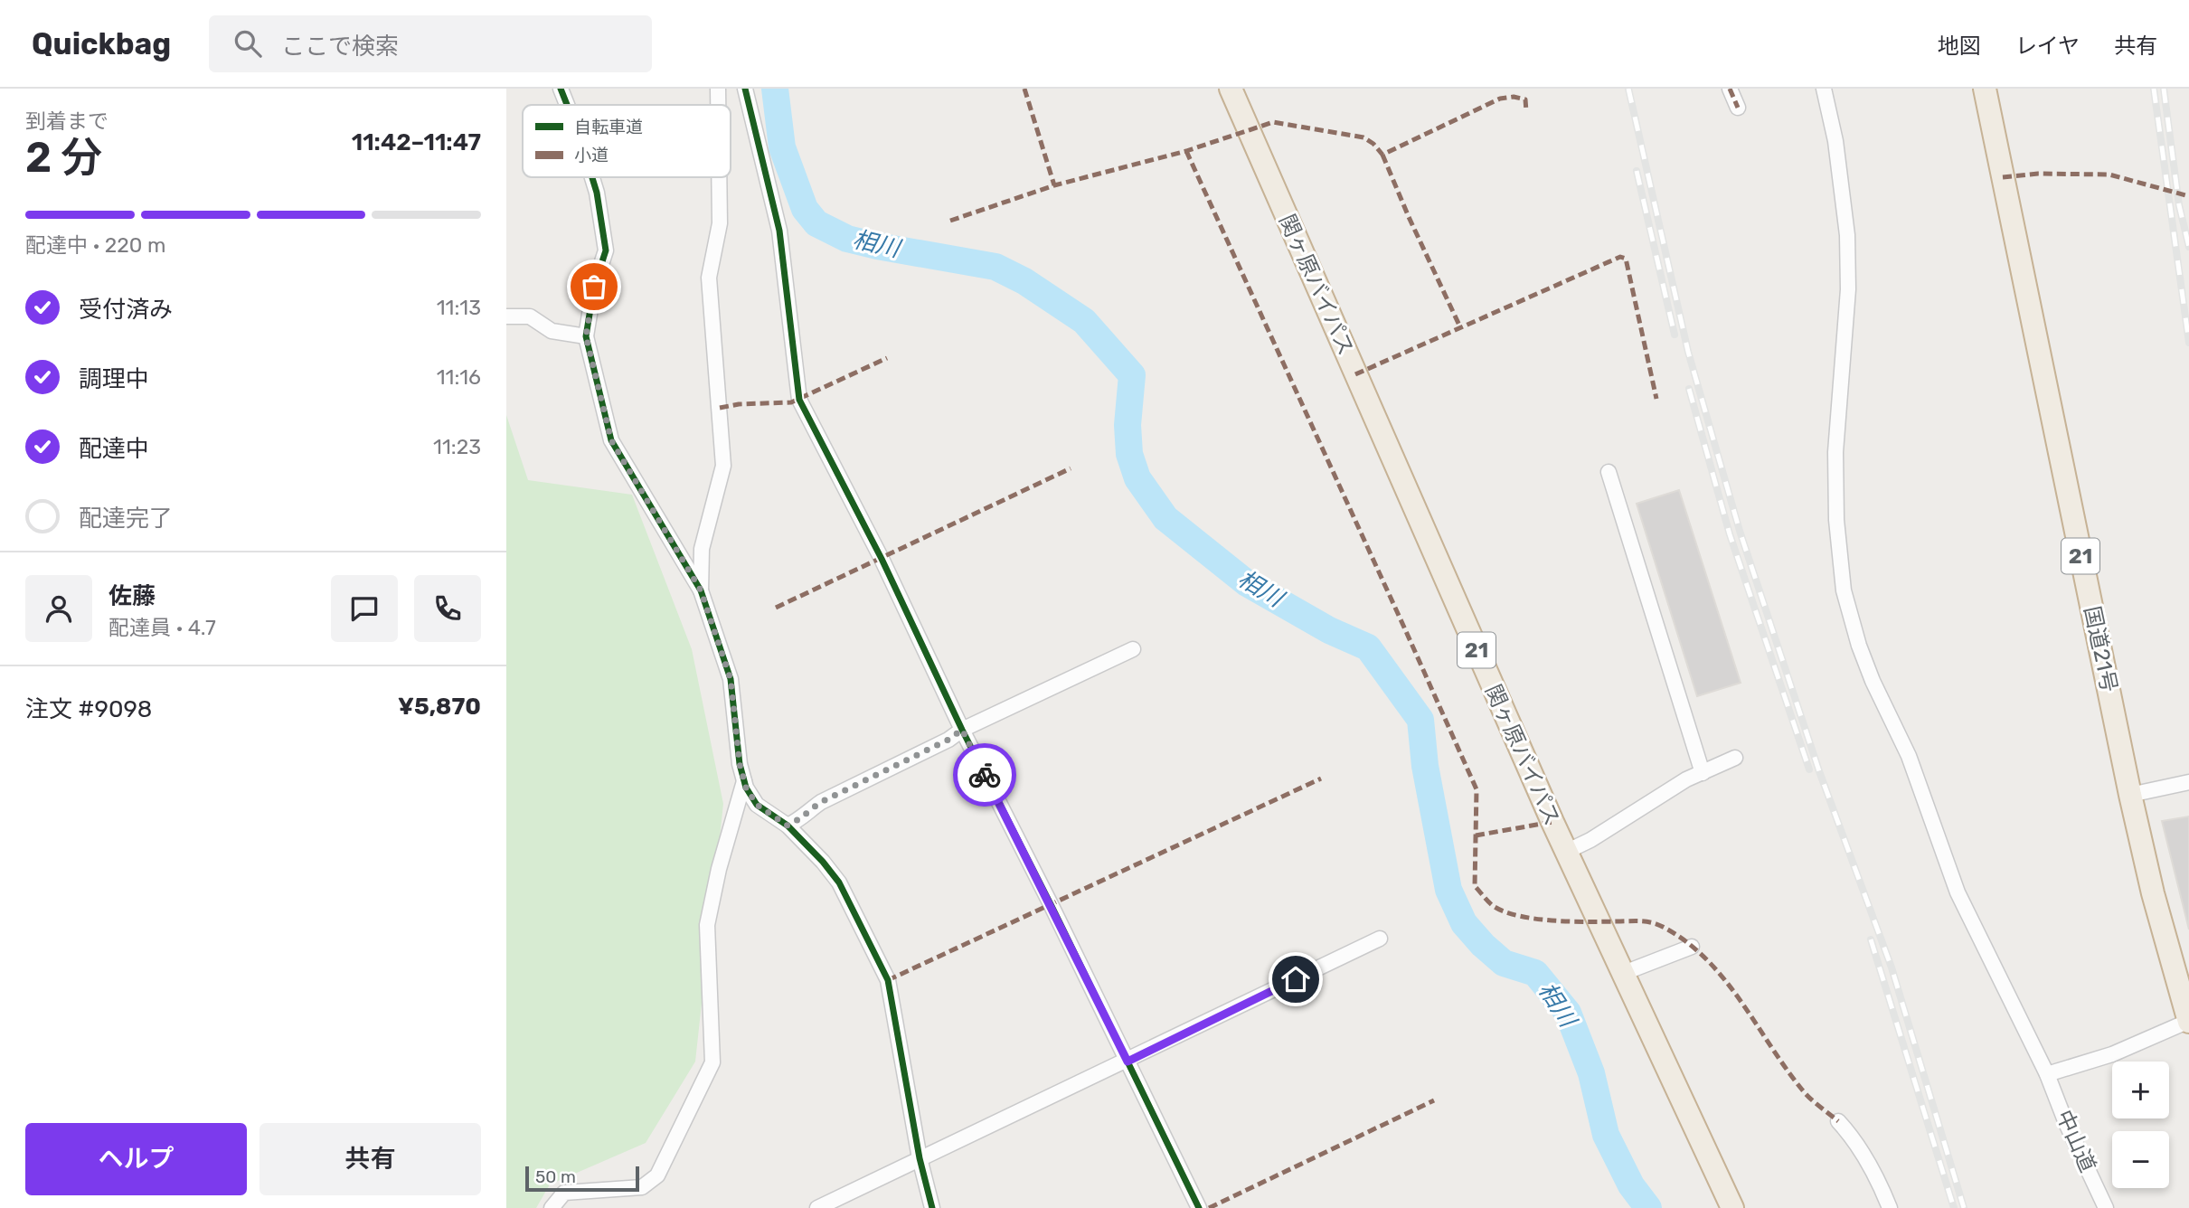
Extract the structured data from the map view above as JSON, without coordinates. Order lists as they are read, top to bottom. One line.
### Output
{"streets":{"highway":["関ヶ原バイパス","21","国道21号"],"street":["中山道"]},"water":["相川"],"legend":["自転車道","小道"],"scale_bar":"50 m","page":{"header":"Quickbag","search":"ここで検索","nav":["地図","レイヤ","共有"],"heading":["2 分","到着まで","11:42–11:47"],"panel":["佐藤","配達員 · 4.7","注文 #9098","¥5,870"],"bar":"配達中 · 220 m","list":[["受付済み","11:13"],["調理中","11:16"],["配達中","11:23"],"配達完了"],"map_buttons":["+","−"],"buttons":["ヘルプ","共有"],"scale":"50 m"}}
